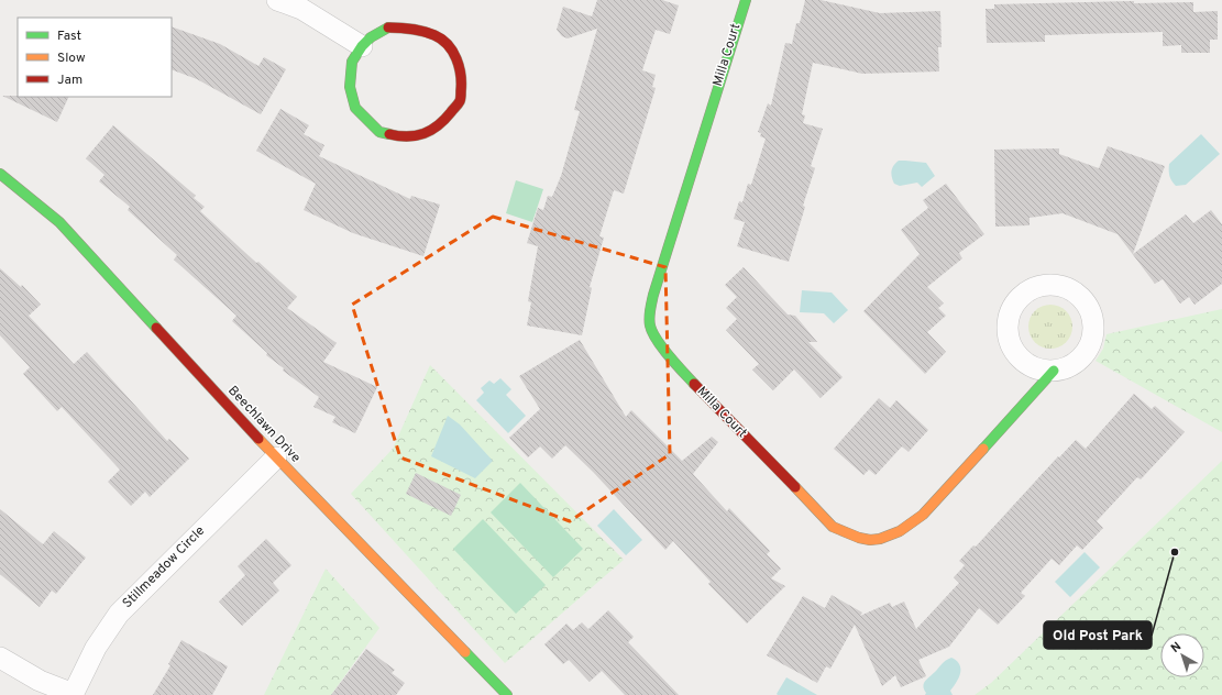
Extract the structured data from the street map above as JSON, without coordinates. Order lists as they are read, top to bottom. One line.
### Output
{"streets":{"street":["Milla Court","Beechlawn Drive","Stillmeadow Circle"]},"crossings":[["Beechlawn Drive","Stillmeadow Circle"]],"places":["Old Post Park"],"legend":["Fast","Slow","Jam"],"north":"top left"}
